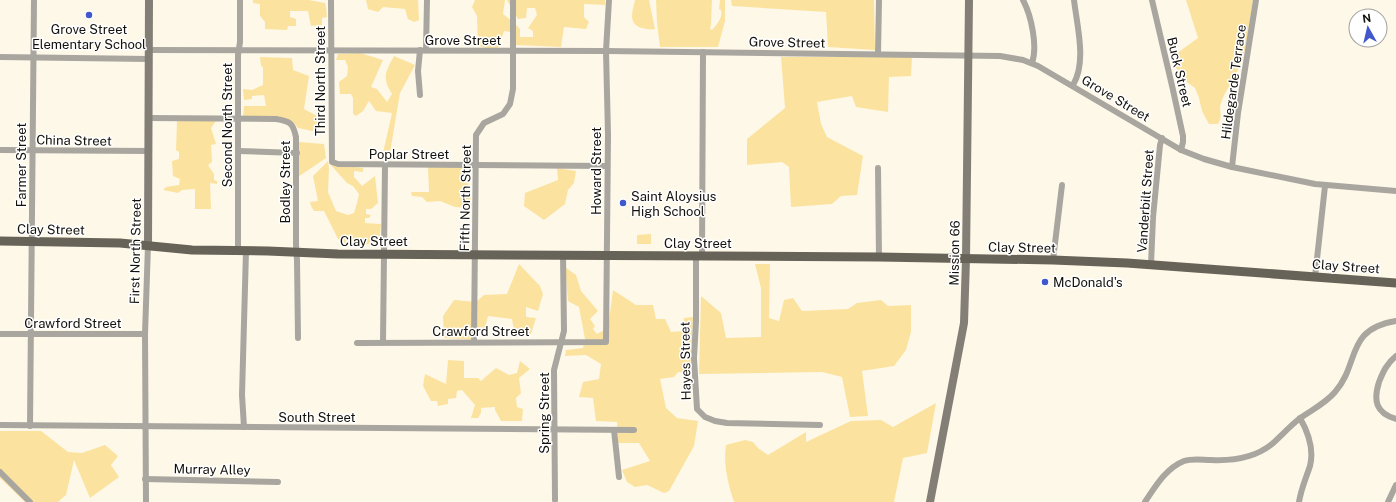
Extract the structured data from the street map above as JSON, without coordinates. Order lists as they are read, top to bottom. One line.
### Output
{"streets":{"main road":["Clay Street"],"street":["Grove Street","Buck Street","Third North Street","Hildegarde Terrace","Second North Street","China Street","Poplar Street","Farmer Street","Howard Street","Bodley Street","Fifth North Street","Vanderbilt Street","First North Street","Mission 66","Crawford Street","Hayes Street","Spring Street","South Street","Murray Alley"]},"crossings":[["Grove Street","Buck Street"],["Grove Street","Third North Street"],["Grove Street","Hildegarde Terrace"],["Grove Street","Second North Street"],["Grove Street","Farmer Street"],["Grove Street","Howard Street"],["Grove Street","Fifth North Street"],["Grove Street","Vanderbilt Street"],["Grove Street","First North Street"],["Grove Street","Mission 66"],["Grove Street","Hayes Street"],["Third North Street","Poplar Street"],["Second North Street","Bodley Street"],["Second North Street","Clay Street"],["Second North Street","South Street"],["China Street","Farmer Street"],["China Street","First North Street"],["Poplar Street","Howard Street"],["Poplar Street","Fifth North Street"],["Farmer Street","Clay Street"],["Farmer Street","Crawford Street"],["Farmer Street","South Street"],["Howard Street","Clay Street"],["Howard Street","Crawford Street"],["Bodley Street","Clay Street"],["Bodley Street","First North Street"],["Fifth North Street","Clay Street"],["Fifth North Street","Crawford Street"],["Vanderbilt Street","Clay Street"],["Clay Street","First North Street"],["Clay Street","Mission 66"],["Clay Street","Hayes Street"],["Clay Street","Spring Street"],["First North Street","Crawford Street"],["First North Street","South Street"],["First North Street","Murray Alley"],["Crawford Street","Spring Street"],["Spring Street","South Street"]],"places":["Grove Street Elementary School","Saint Aloysius High School","McDonald's"],"north":"top"}
